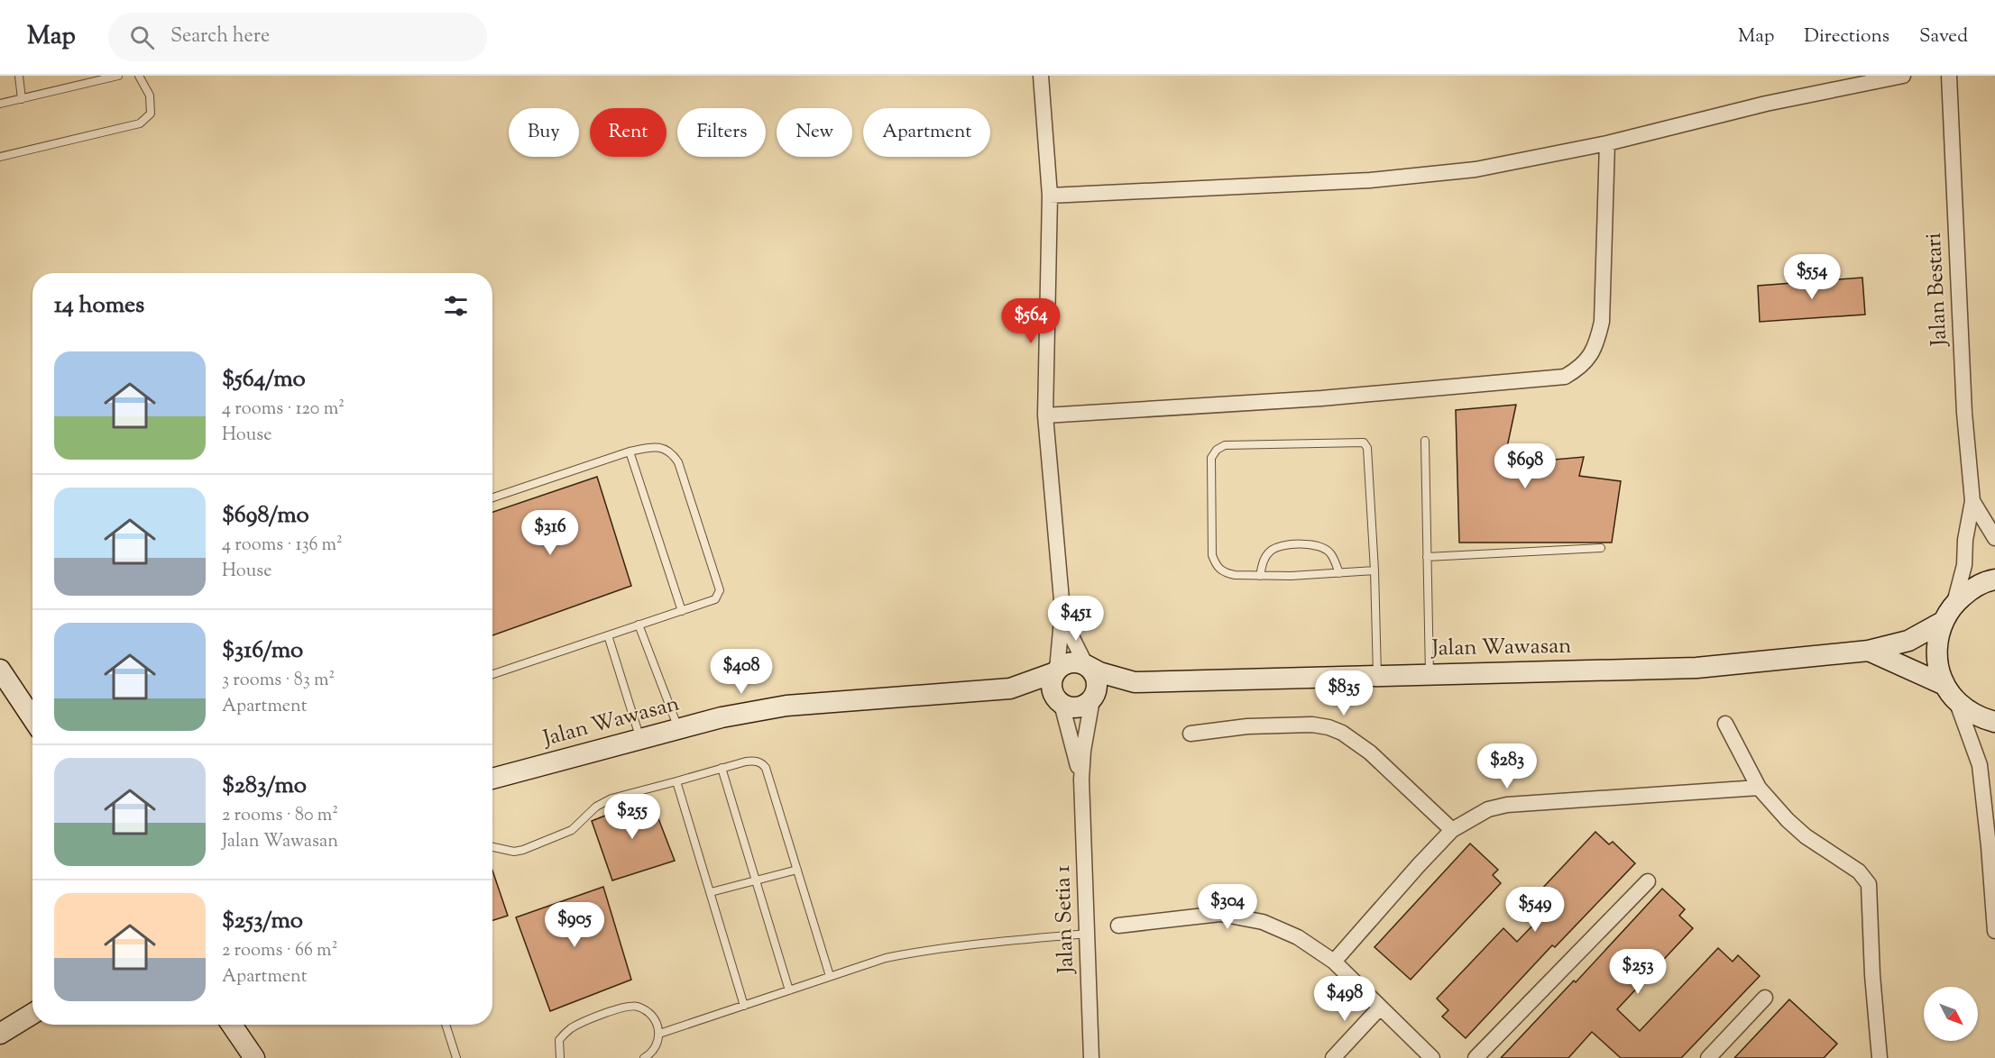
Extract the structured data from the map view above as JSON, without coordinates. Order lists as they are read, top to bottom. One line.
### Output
{"streets":{"street":["Jalan Bestari","Jalan Wawasan","Jalan Setia 1"]},"crossings":[["Jalan Wawasan","Jalan Setia 1"]],"north":"bottom right","page":{"header":"Map","search":"Search here","nav":["Map","Directions","Saved"],"chip":["Buy","Rent","Filters","New","Apartment"],"price":["$554","$564","$698","$316","$451","$408","$835","$283","$255","$304","$549","$905","$253","$498"],"heading":"14 homes","list":[{"name":"$564/mo","note":"4 rooms · 120 m² · House"},{"name":"$698/mo","note":"4 rooms · 136 m² · House"},{"name":"$316/mo","note":"3 rooms · 83 m² · Apartment"},{"name":"$283/mo","note":"2 rooms · 80 m² · Jalan Wawasan"},{"name":"$253/mo","note":"2 rooms · 66 m² · Apartment"}]}}
